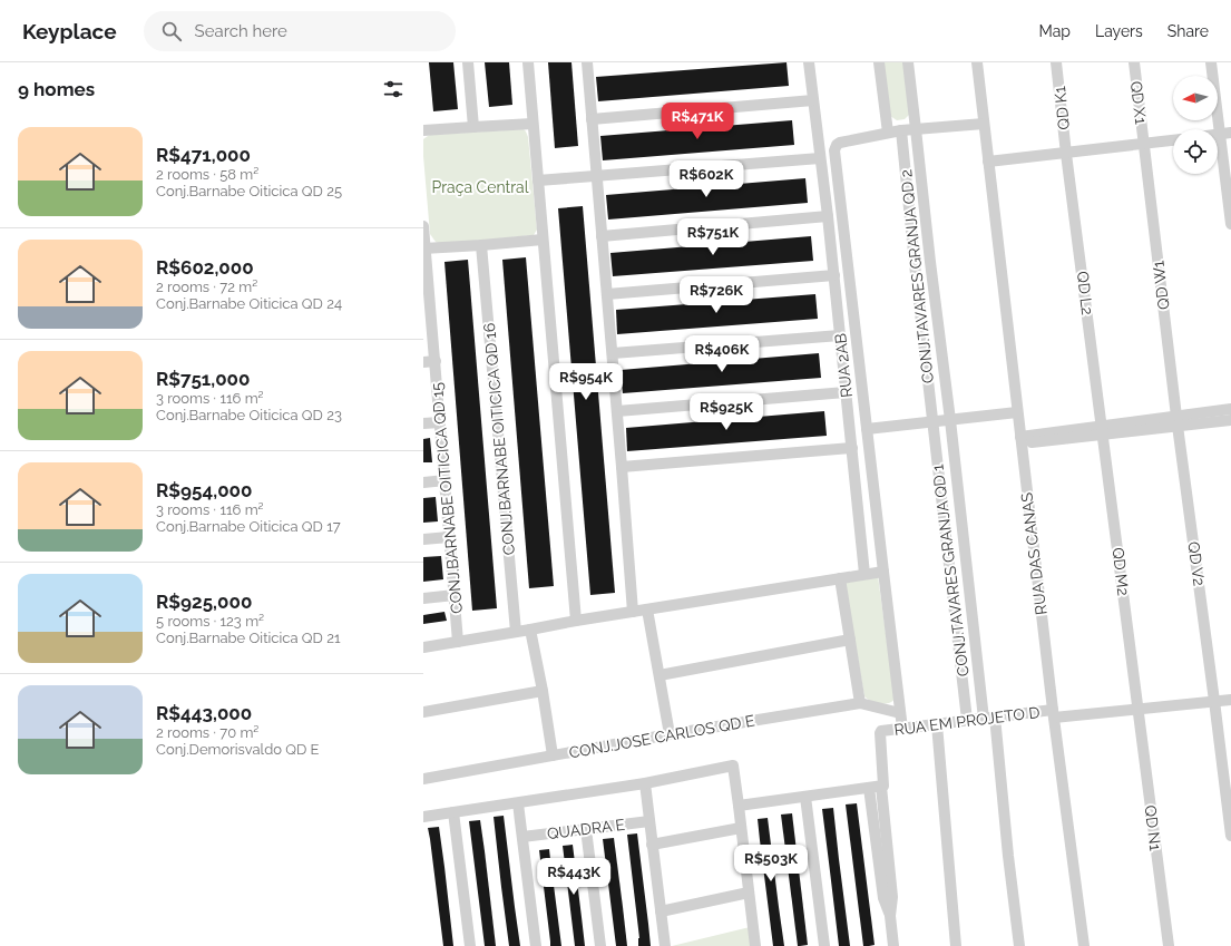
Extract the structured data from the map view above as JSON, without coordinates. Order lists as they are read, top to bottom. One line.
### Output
{"streets":{"street":["QD X1","QD K1","CONJ.TAVARES GRANJA QD 2","QD W1","QD L2","RUA 2AB","CONJ.BARNABE OITICICA QD 16","CONJ.BARNABE OITICICA QD 15","RUA DAS CANAS","QD V2","CONJ.TAVARES GRANJA QD 1","QD M2","RUA EM PROJETO D","CONJ.JOSE CARLOS QD E","QD N1","QUADRA E"]},"crossings":[["QD X1","QD W1"],["QD K1","QD L2"],["CONJ.TAVARES GRANJA QD 2","CONJ.TAVARES GRANJA QD 1"],["QD W1","QD V2"],["QD L2","QD M2"],["RUA DAS CANAS","RUA EM PROJETO D"],["QD V2","RUA EM PROJETO D"],["CONJ.TAVARES GRANJA QD 1","RUA EM PROJETO D"],["QD M2","RUA EM PROJETO D"],["QD M2","QD N1"],["RUA EM PROJETO D","QD N1"]],"parks":["Praça Central"],"north":"left","page":{"header":"Keyplace","search":"Search here","nav":["Map","Layers","Share"],"heading":"9 homes","price":["R$471K","R$602K","R$751K","R$726K","R$406K","R$954K","R$925K","R$503K","R$443K"],"list":[{"name":"R$471,000","note":"2 rooms · 58 m² · Conj.Barnabe Oiticica QD 25"},{"name":"R$602,000","note":"2 rooms · 72 m² · Conj.Barnabe Oiticica QD 24"},{"name":"R$751,000","note":"3 rooms · 116 m² · Conj.Barnabe Oiticica QD 23"},{"name":"R$954,000","note":"3 rooms · 116 m² · Conj.Barnabe Oiticica QD 17"},{"name":"R$925,000","note":"5 rooms · 123 m² · Conj.Barnabe Oiticica QD 21"},{"name":"R$443,000","note":"2 rooms · 70 m² · Conj.Demorisvaldo QD E"}]}}
